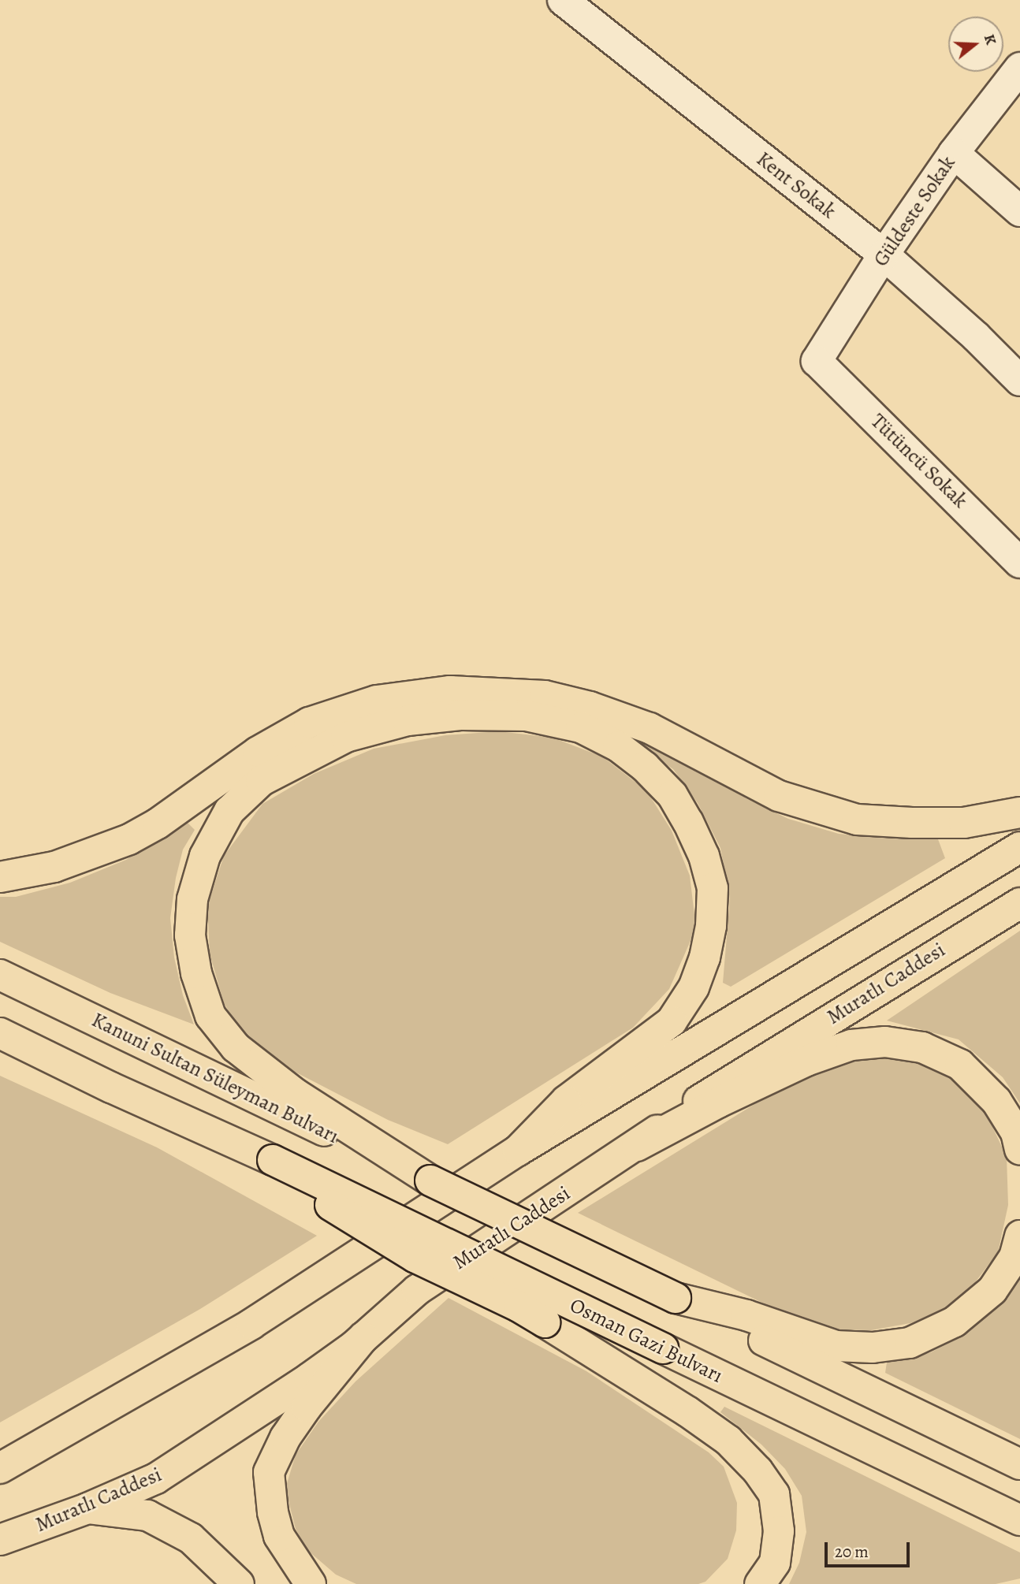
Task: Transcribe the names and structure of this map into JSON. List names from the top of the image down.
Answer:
{
  "streets": {
    "main road": ["Muratlı Caddesi", "Kanuni Sultan Süleyman Bulvarı", "Osman Gazi Bulvarı"],
    "street": ["Kent Sokak", "Güldeste Sokak", "Tütüncü Sokak"]
  },
  "crossings": [
    ["Kent Sokak", "Güldeste Sokak"],
    ["Güldeste Sokak", "Tütüncü Sokak"]
  ],
  "scale_bar": "20 m",
  "north": "right"
}
